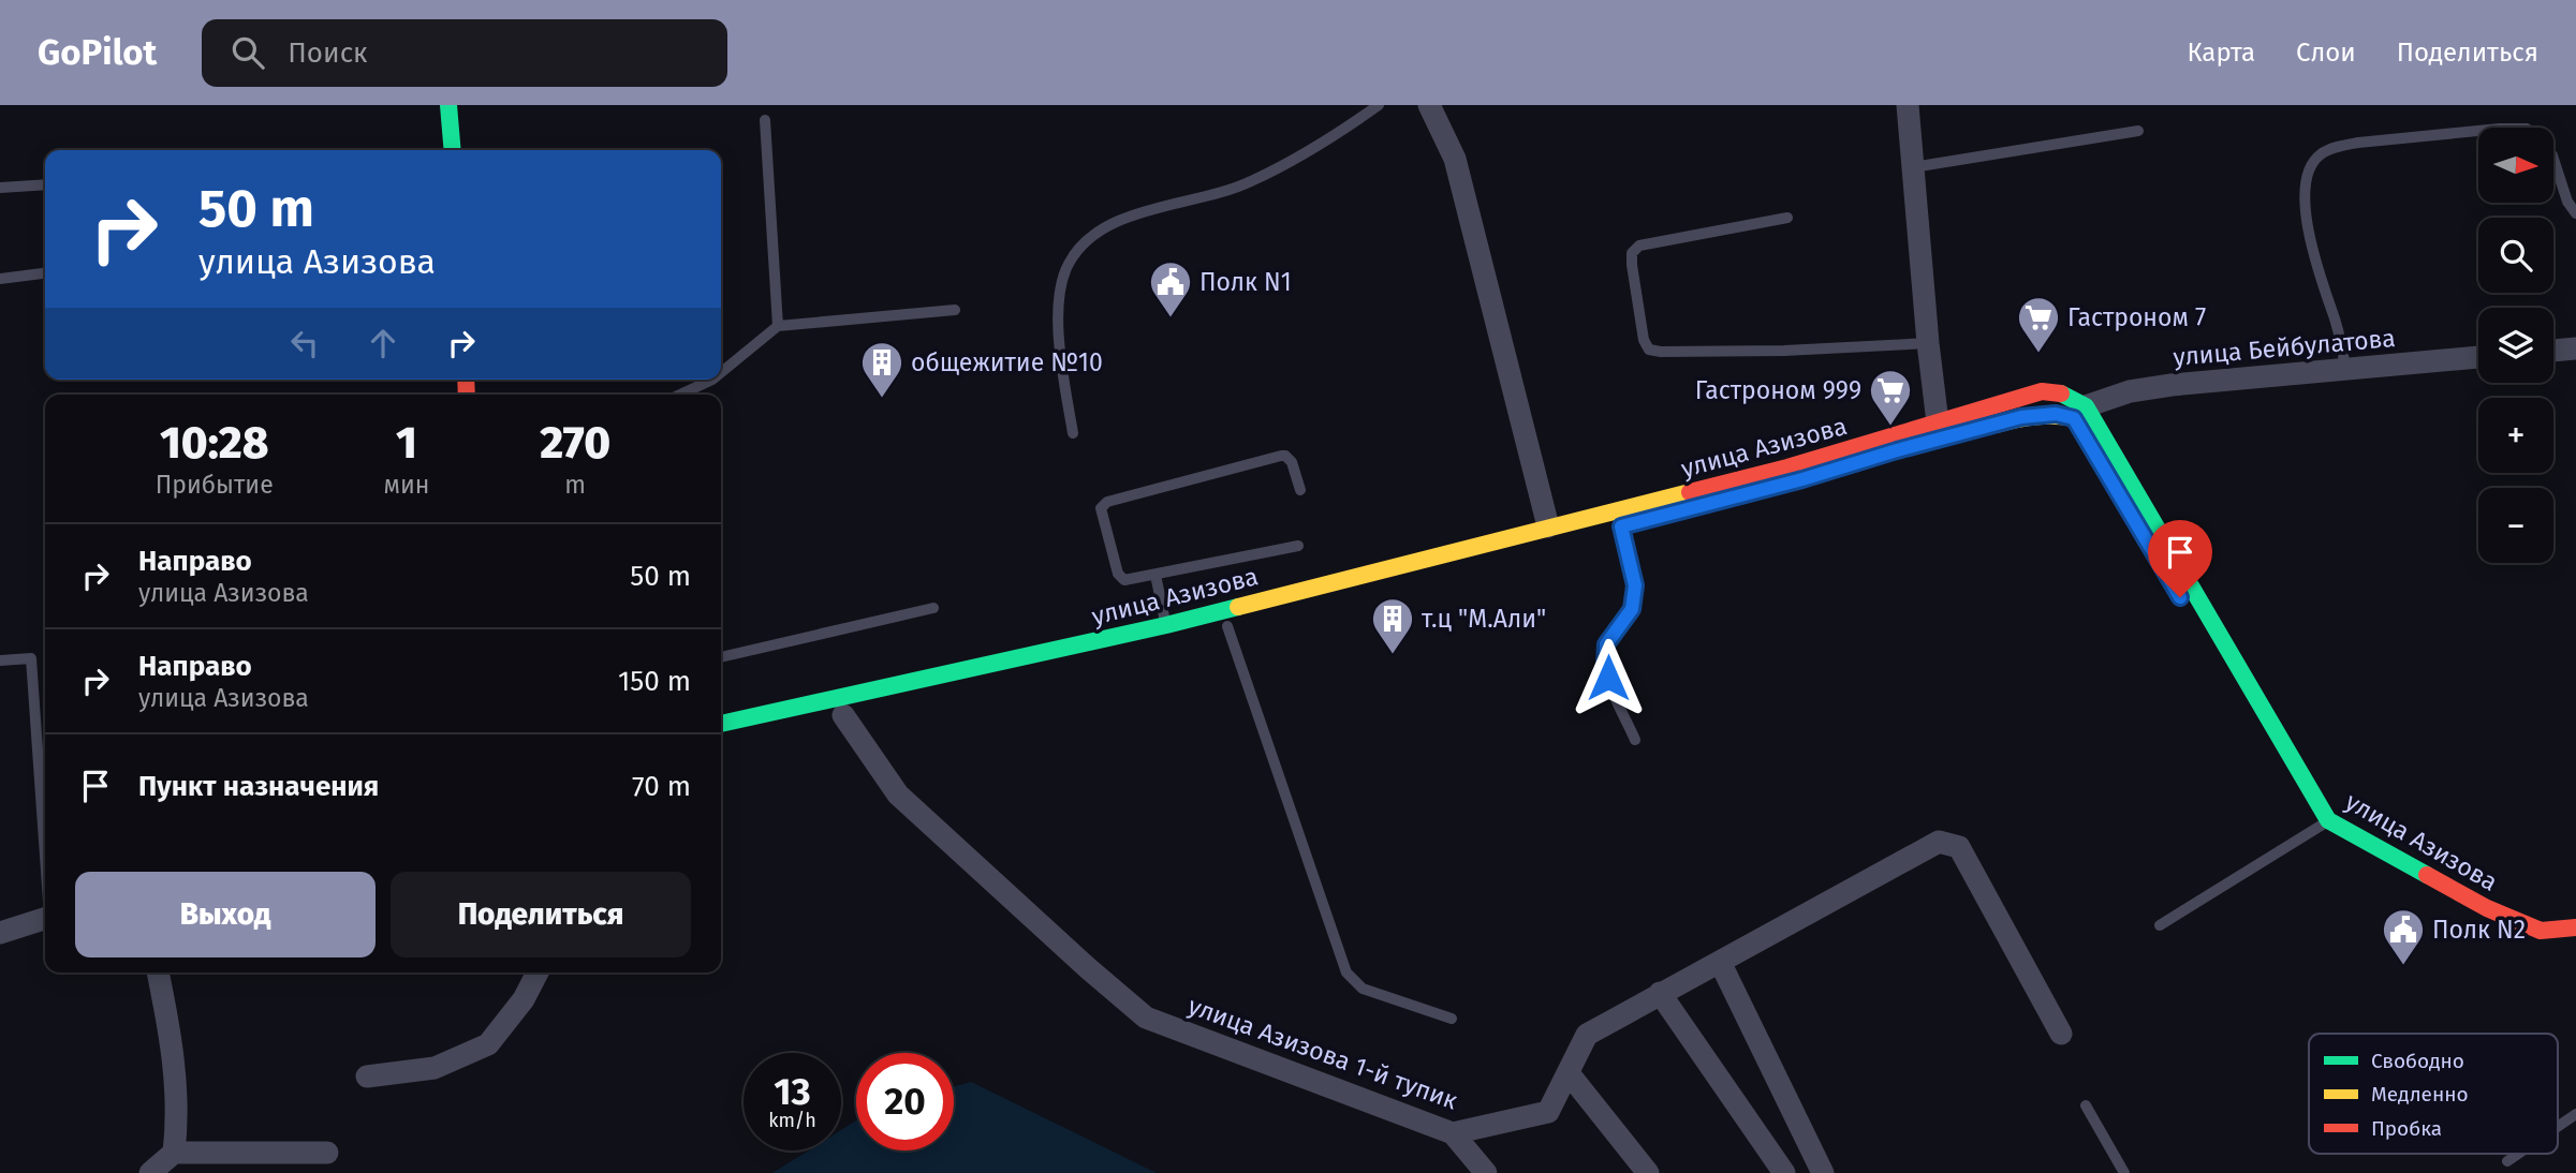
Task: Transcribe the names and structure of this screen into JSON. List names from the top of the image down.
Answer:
{
  "streets": {
    "main road": ["улица Азизова"],
    "street": ["улица Бейбулатова", "улица Азизова 1-й тупик"]
  },
  "crossings": [
    ["улица Бейбулатова", "улица Азизова"]
  ],
  "places": {
    "public building": ["Полк N1", "Полк N2"],
    "supermarket": ["Гастроном 7", "Гастроном 999"],
    "building": ["общежитие №10", "т.ц \"М.Али\""]
  },
  "legend": ["Свободно", "Медленно", "Пробка"],
  "north": "right",
  "page": {
    "header": "GoPilot",
    "search": "Поиск",
    "nav": ["Карта", "Слои", "Поделиться"],
    "map_buttons": ["+", "−"],
    "turn": ["50 m", "улица Азизова"],
    "eta": [
      "10:28",
      "Прибытие",
      "1",
      "мин",
      "270",
      "m"
    ],
    "list": [
      {
        "name": "Направо",
        "note": "улица Азизова",
        "value": "50 m"
      },
      {
        "name": "Направо",
        "note": "улица Азизова",
        "value": "150 m"
      },
      {
        "name": "Пункт назначения",
        "value": "70 m"
      }
    ],
    "buttons": ["Выход", "Поделиться"],
    "speed": "13 km/h",
    "limit": "20"
  }
}
